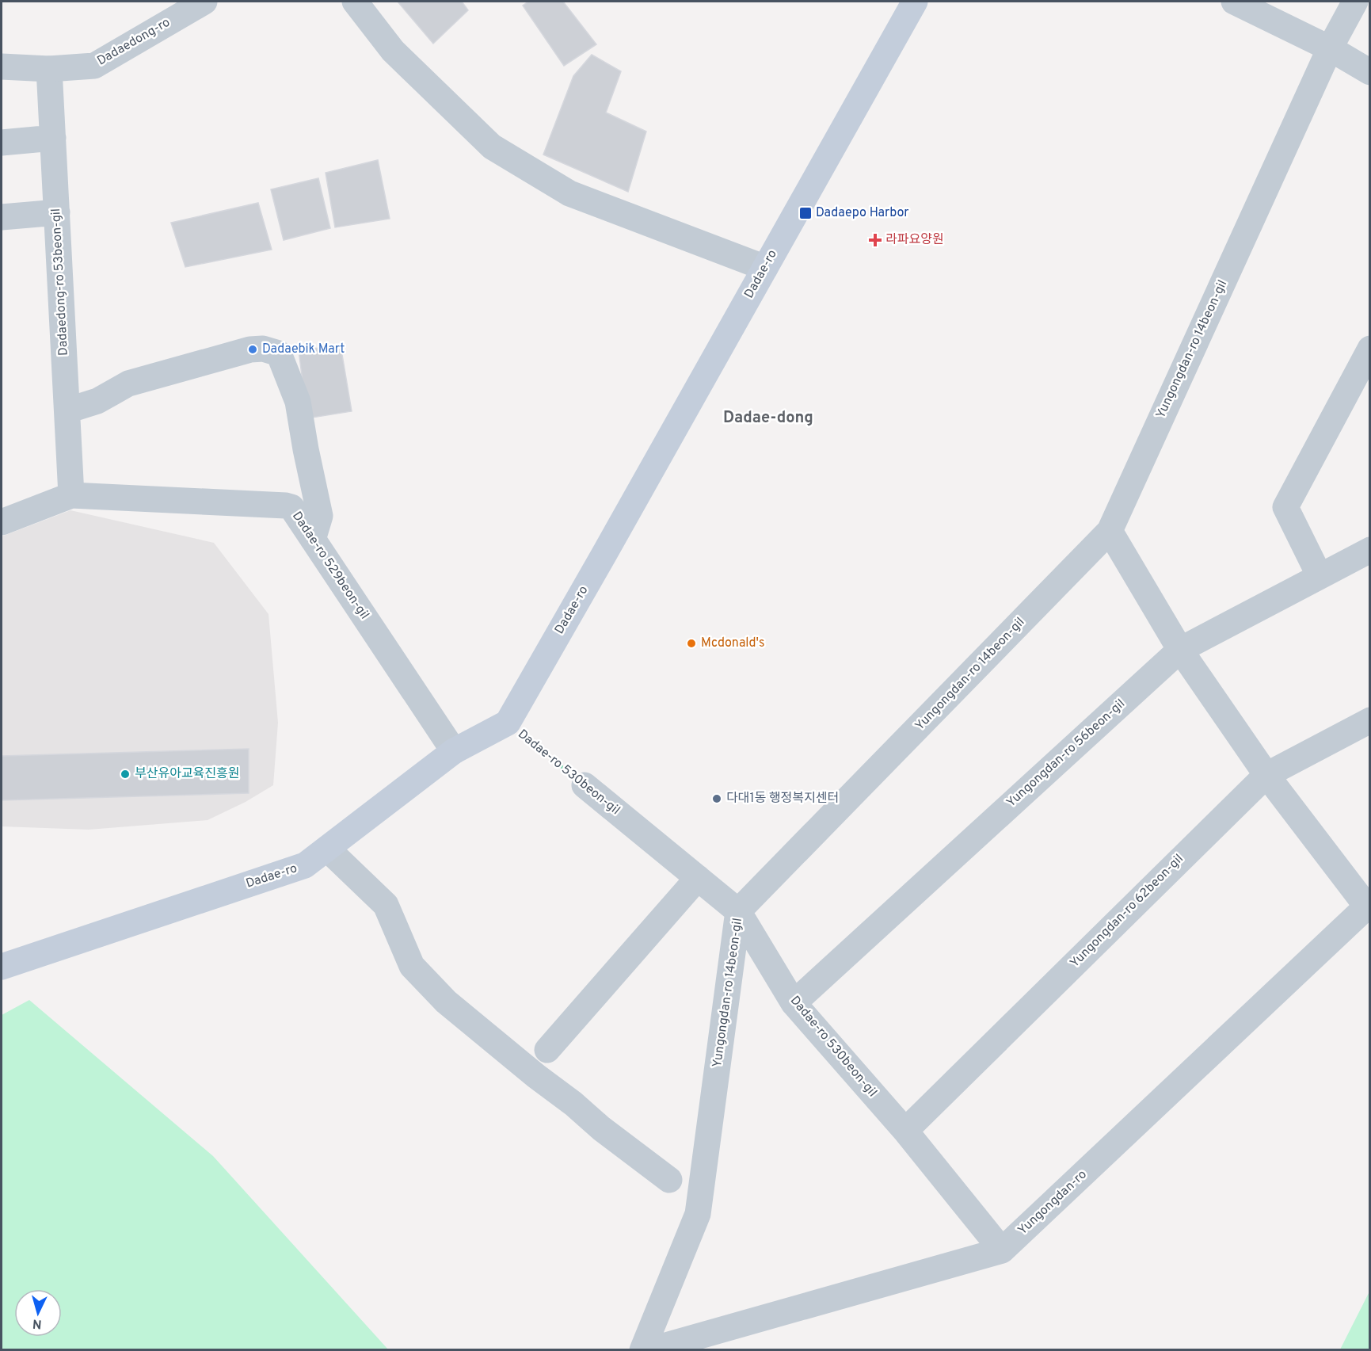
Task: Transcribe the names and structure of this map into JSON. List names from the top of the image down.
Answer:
{
  "streets": {
    "main road": ["Dadae-ro"],
    "street": [
      "Dadaedong-ro",
      "Dadaedong-ro 53beon-gil",
      "Yungongdan-ro 14beon-gil",
      "Dadae-ro 529beon-gil",
      "Yungongdan-ro 56beon-gil",
      "Dadae-ro 530beon-gil",
      "Yungongdan-ro 62beon-gil",
      "Yungongdan-ro"
    ]
  },
  "crossings": [
    ["Dadaedong-ro", "Dadaedong-ro 53beon-gil"],
    ["Dadae-ro", "Dadae-ro 529beon-gil"],
    ["Dadae-ro", "Dadae-ro 530beon-gil"],
    ["Dadaedong-ro 53beon-gil", "Dadae-ro 529beon-gil"],
    ["Yungongdan-ro 14beon-gil", "Dadae-ro 530beon-gil"],
    ["Yungongdan-ro 56beon-gil", "Dadae-ro 530beon-gil"],
    ["Dadae-ro 530beon-gil", "Yungongdan-ro 62beon-gil"],
    ["Dadae-ro 530beon-gil", "Yungongdan-ro"]
  ],
  "districts": ["Dadae-dong"],
  "places": {
    "transit": ["Dadaepo Harbor"],
    "health": ["라파요양원"],
    "other": [
      "Dadaebik Mart",
      "Mcdonald's",
      "부산유아교육진흥원",
      "다대1동 행정복지센터"
    ]
  },
  "north": "bottom"
}
